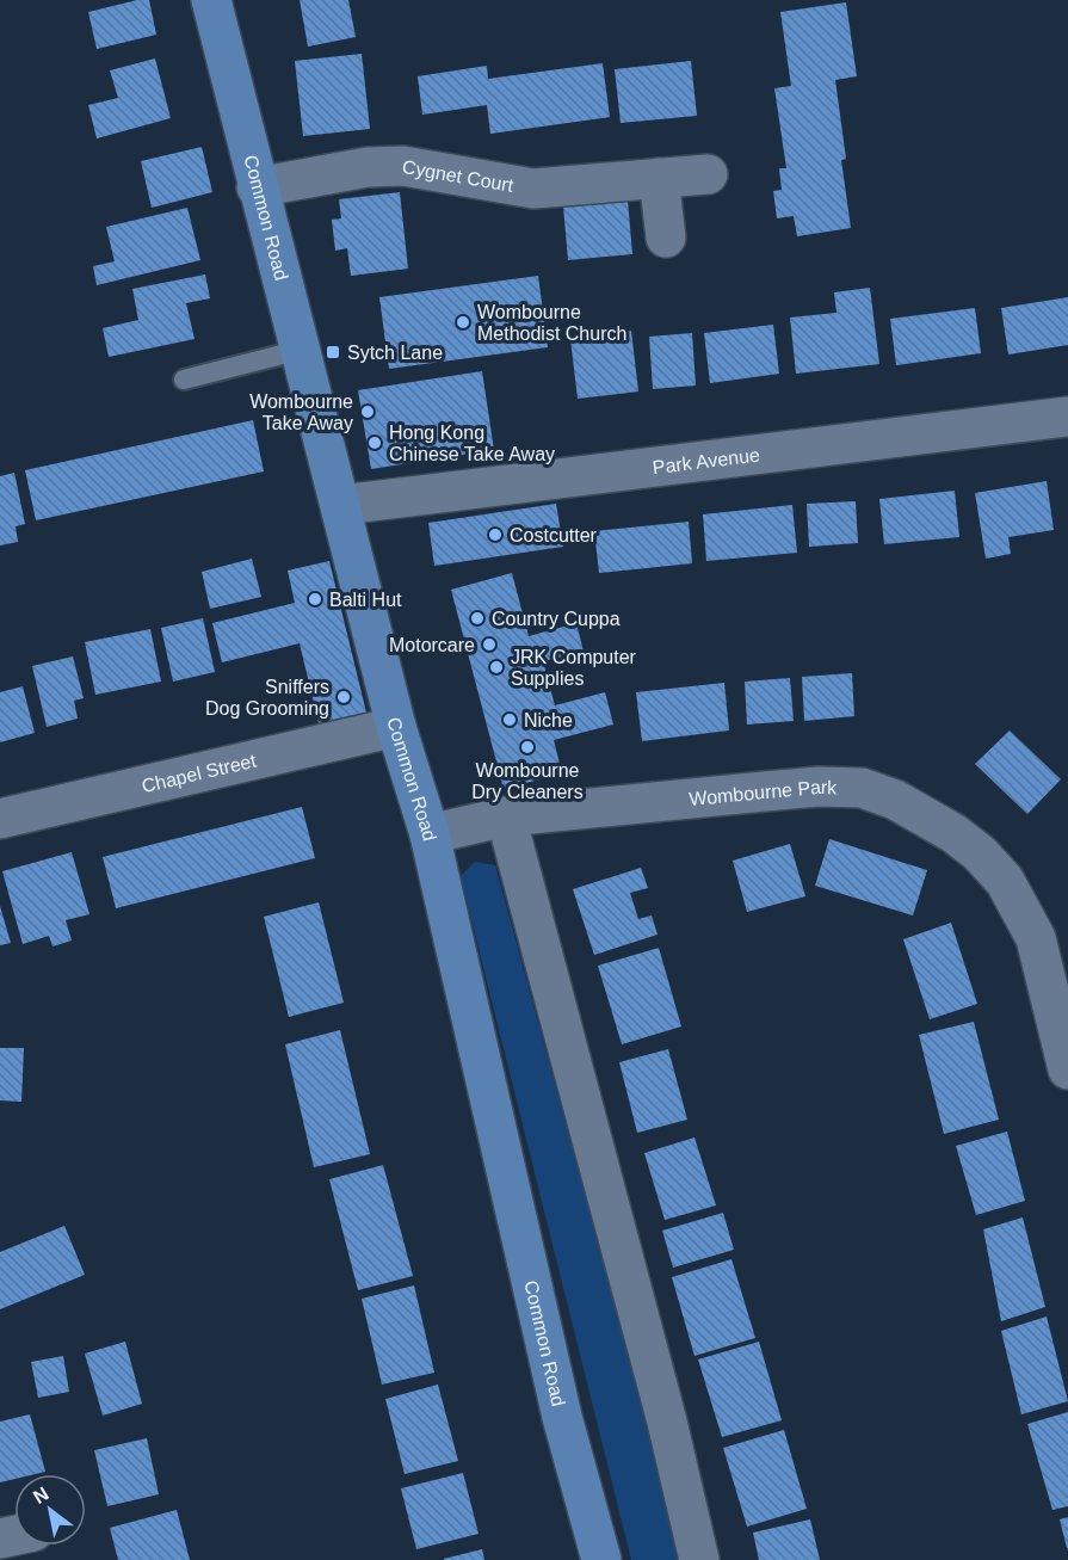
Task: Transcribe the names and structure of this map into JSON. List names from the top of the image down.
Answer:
{
  "streets": {
    "street": [
      "Cygnet Court",
      "Common Road",
      "Park Avenue",
      "Chapel Street",
      "Wombourne Park"
    ]
  },
  "crossings": [
    ["Cygnet Court", "Common Road"],
    ["Common Road", "Park Avenue"],
    ["Common Road", "Chapel Street"],
    ["Common Road", "Wombourne Park"]
  ],
  "places": {
    "other": [
      "Wombourne Methodist Church",
      "Wombourne Take Away",
      "Hong Kong Chinese Take Away",
      "Costcutter",
      "Balti Hut",
      "Country Cuppa",
      "Motorcare",
      "JRK Computer Supplies",
      "Sniffers Dog Grooming",
      "Niche",
      "Wombourne Dry Cleaners"
    ],
    "transit": ["Sytch Lane"]
  },
  "north": "top left"
}
